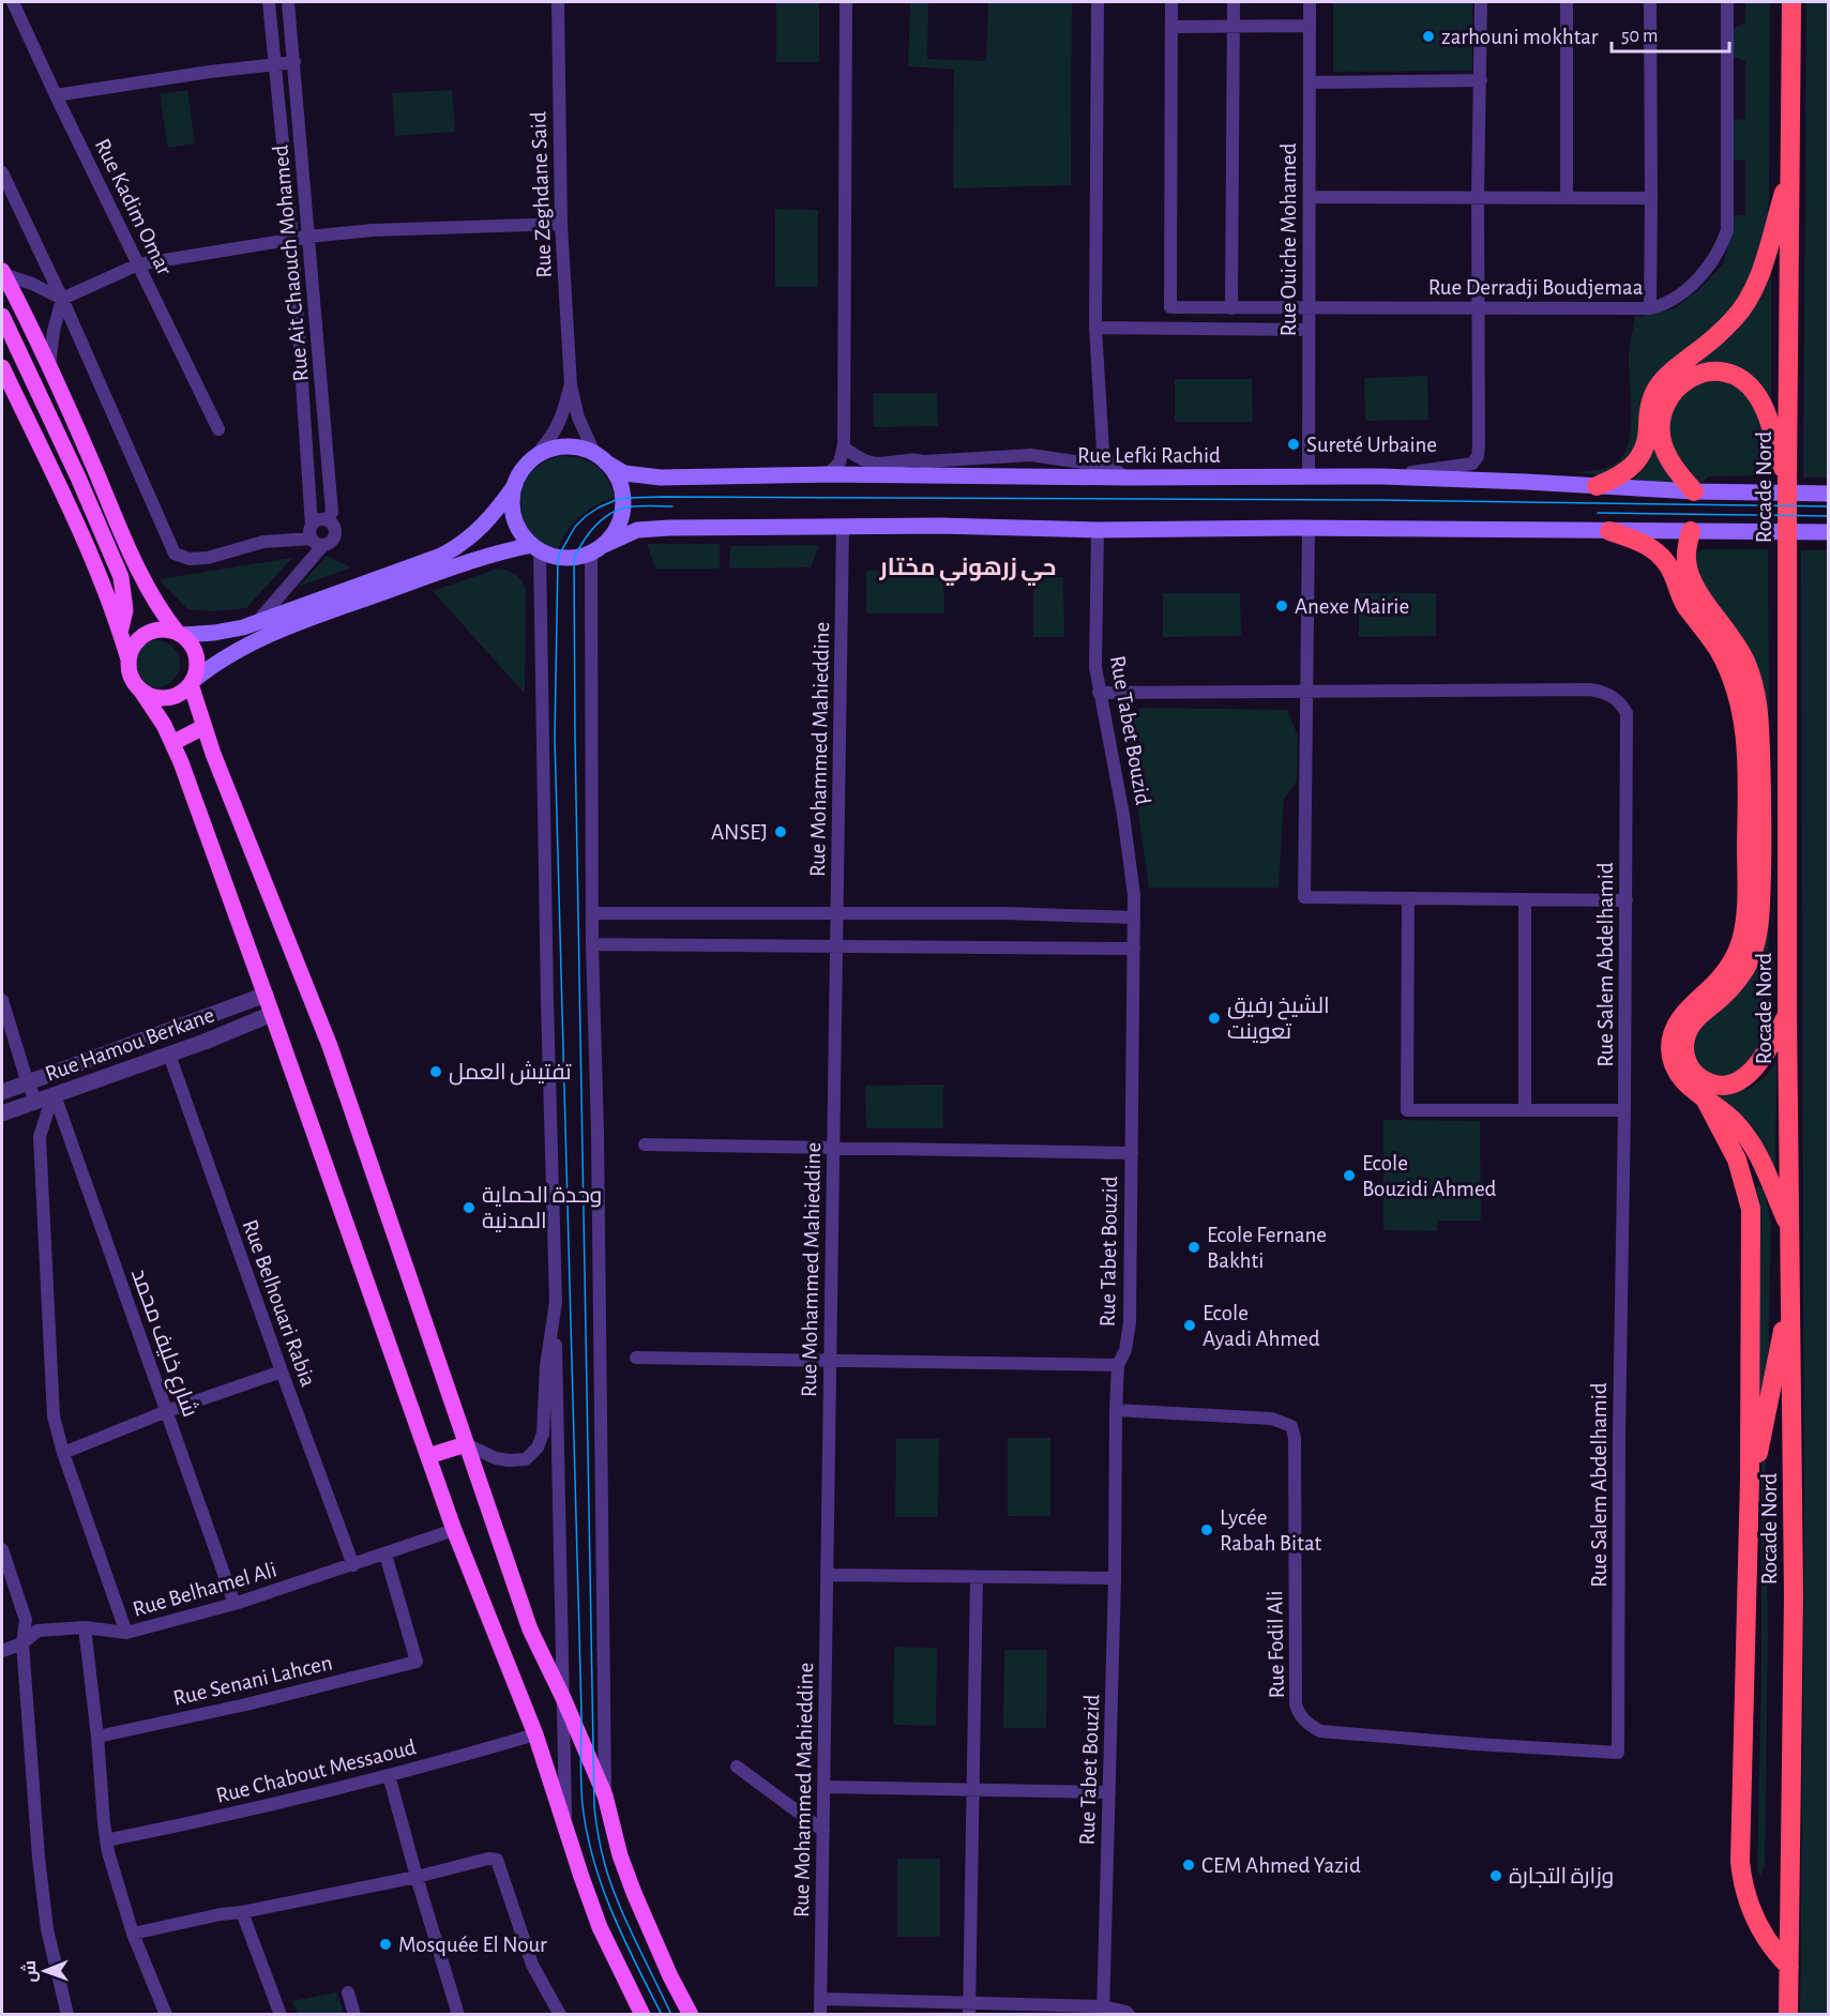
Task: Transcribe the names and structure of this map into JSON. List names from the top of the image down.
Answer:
{
  "streets": {
    "highway": ["Rocade Nord"],
    "main road": ["Rue Lefki Rachid"],
    "street": [
      "Rue Zeghdane Said",
      "Rue Kadim Omar",
      "Rue Ouiche Mohamed",
      "Rue Ait Chaouch Mohamed",
      "Rue Derradji Boudjemaa",
      "Rue Tabet Bouzid",
      "Rue Mohammed Mahieddine",
      "Rue Salem Abdelhamid",
      "Rue Hamou Berkane",
      "Rue Belhouari Rabia",
      "شارع خليف محمد",
      "Rue Belhamel Ali",
      "Rue Fodil Ali",
      "Rue Senani Lahcen",
      "Rue Chabout Messaoud"
    ]
  },
  "crossings": [
    ["Rue Ouiche Mohamed", "Rue Derradji Boudjemaa"],
    ["Rue Ouiche Mohamed", "Rue Lefki Rachid"],
    ["Rue Tabet Bouzid", "Rue Salem Abdelhamid"],
    ["Rue Tabet Bouzid", "Rue Fodil Ali"],
    ["Rue Salem Abdelhamid", "Rue Fodil Ali"],
    ["Rue Hamou Berkane", "Rue Belhouari Rabia"],
    ["Rue Hamou Berkane", "شارع خليف محمد"],
    ["Rue Belhouari Rabia", "Rue Belhamel Ali"],
    ["شارع خليف محمد", "Rue Belhamel Ali"],
    ["Rue Belhamel Ali", "Rue Senani Lahcen"]
  ],
  "districts": ["حي زرهوني مختار"],
  "places": [
    "zarhouni mokhtar",
    "Sureté Urbaine",
    "Anexe Mairie",
    "ANSEJ",
    "الشيخ رفيق تعوينت",
    "تفتيش العمل",
    "Ecole Bouzidi Ahmed",
    "وحدة الحماية المدنية",
    "Ecole Fernane Bakhti",
    "Ecole Ayadi Ahmed",
    "Lycée Rabah Bitat",
    "CEM Ahmed Yazid",
    "وزارة التجارة",
    "Mosquée El Nour"
  ],
  "scale_bar": "50 m",
  "north": "left"
}
